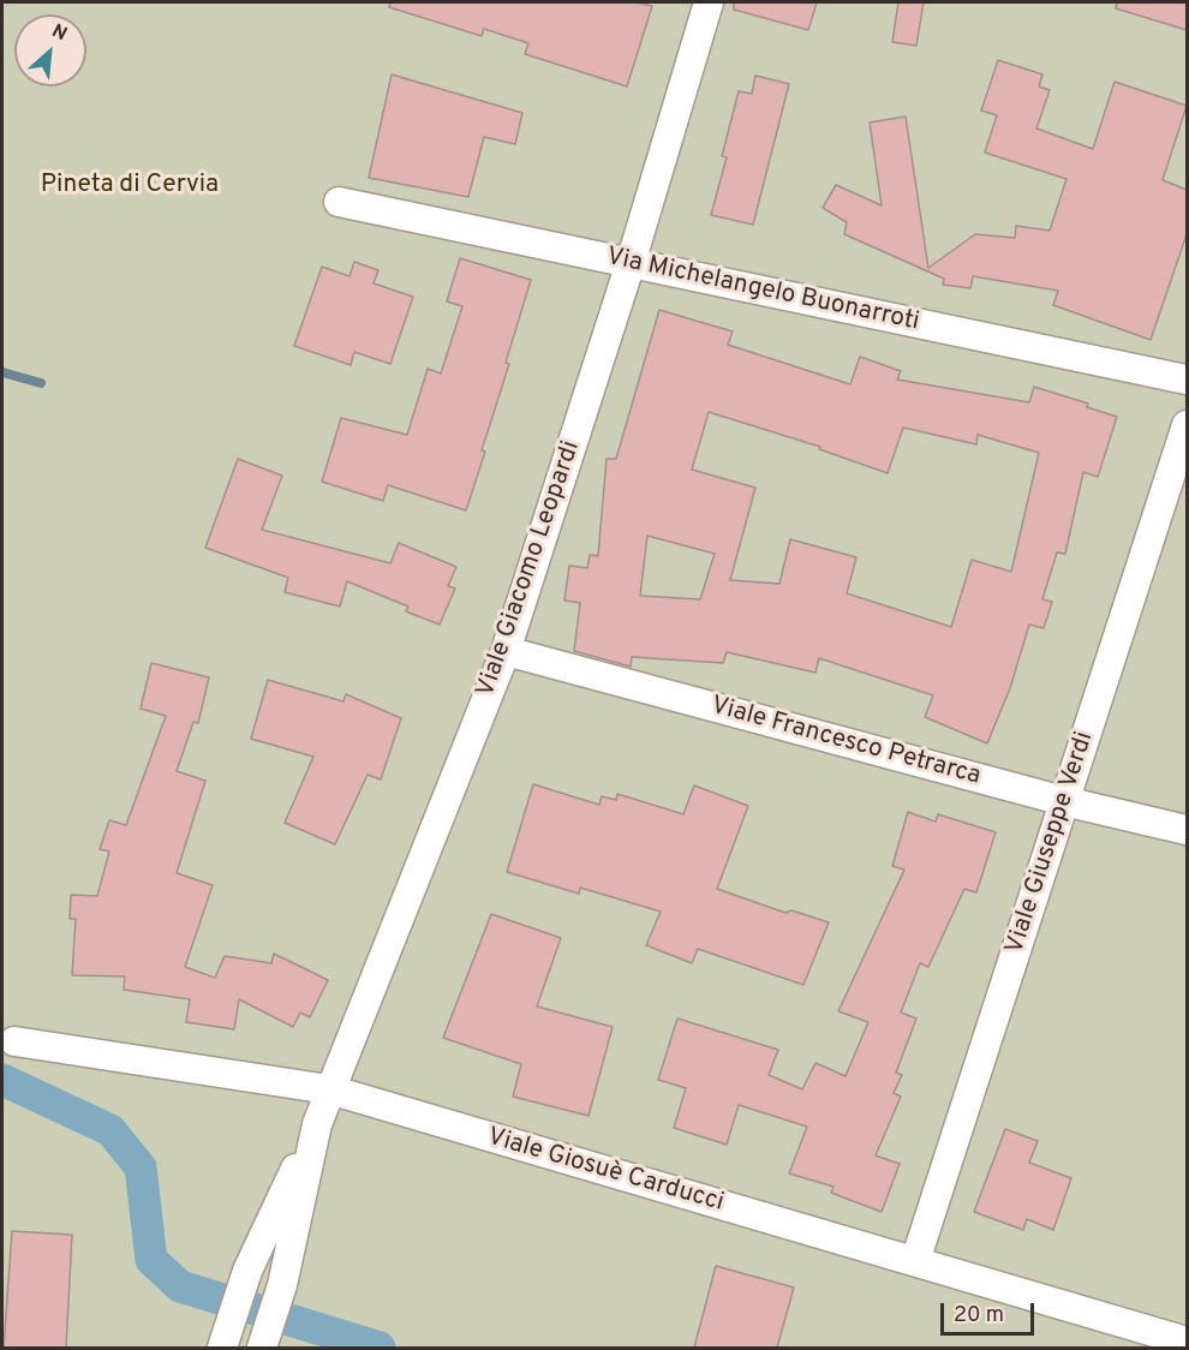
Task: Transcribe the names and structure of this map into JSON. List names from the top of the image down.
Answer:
{
  "streets": {
    "street": [
      "Via Michelangelo Buonarroti",
      "Viale Giacomo Leopardi",
      "Viale Francesco Petrarca",
      "Viale Giuseppe Verdi",
      "Viale Giosuè Carducci"
    ]
  },
  "crossings": [
    ["Via Michelangelo Buonarroti", "Viale Giacomo Leopardi"],
    ["Viale Giacomo Leopardi", "Viale Francesco Petrarca"],
    ["Viale Giacomo Leopardi", "Viale Giosuè Carducci"],
    ["Viale Francesco Petrarca", "Viale Giuseppe Verdi"],
    ["Viale Giuseppe Verdi", "Viale Giosuè Carducci"]
  ],
  "parks": ["Pineta di Cervia"],
  "scale_bar": "20 m",
  "north": "top right"
}
